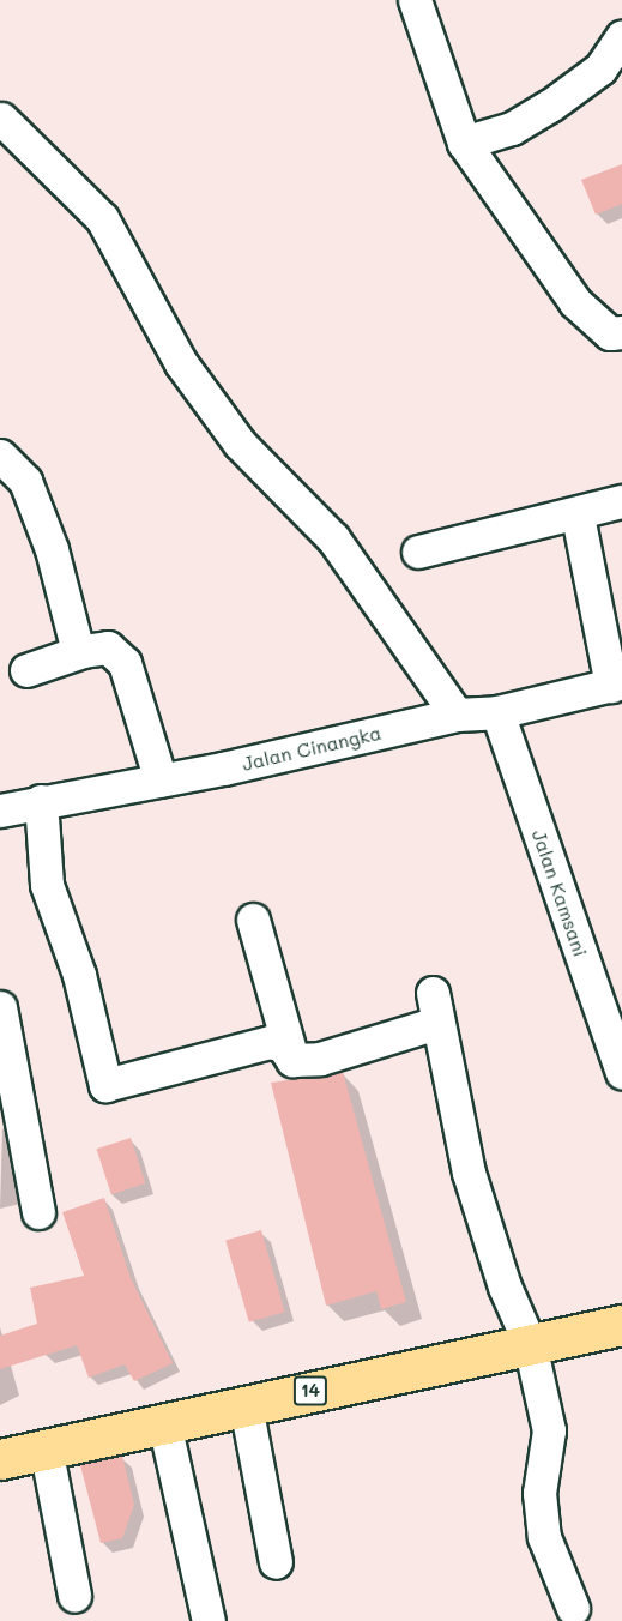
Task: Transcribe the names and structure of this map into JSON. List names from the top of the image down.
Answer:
{
  "streets": {
    "highway": ["14"],
    "street": ["Jalan Cinangka", "Jalan Kamsani"]
  },
  "crossings": [
    ["Jalan Cinangka", "Jalan Kamsani"]
  ]
}
